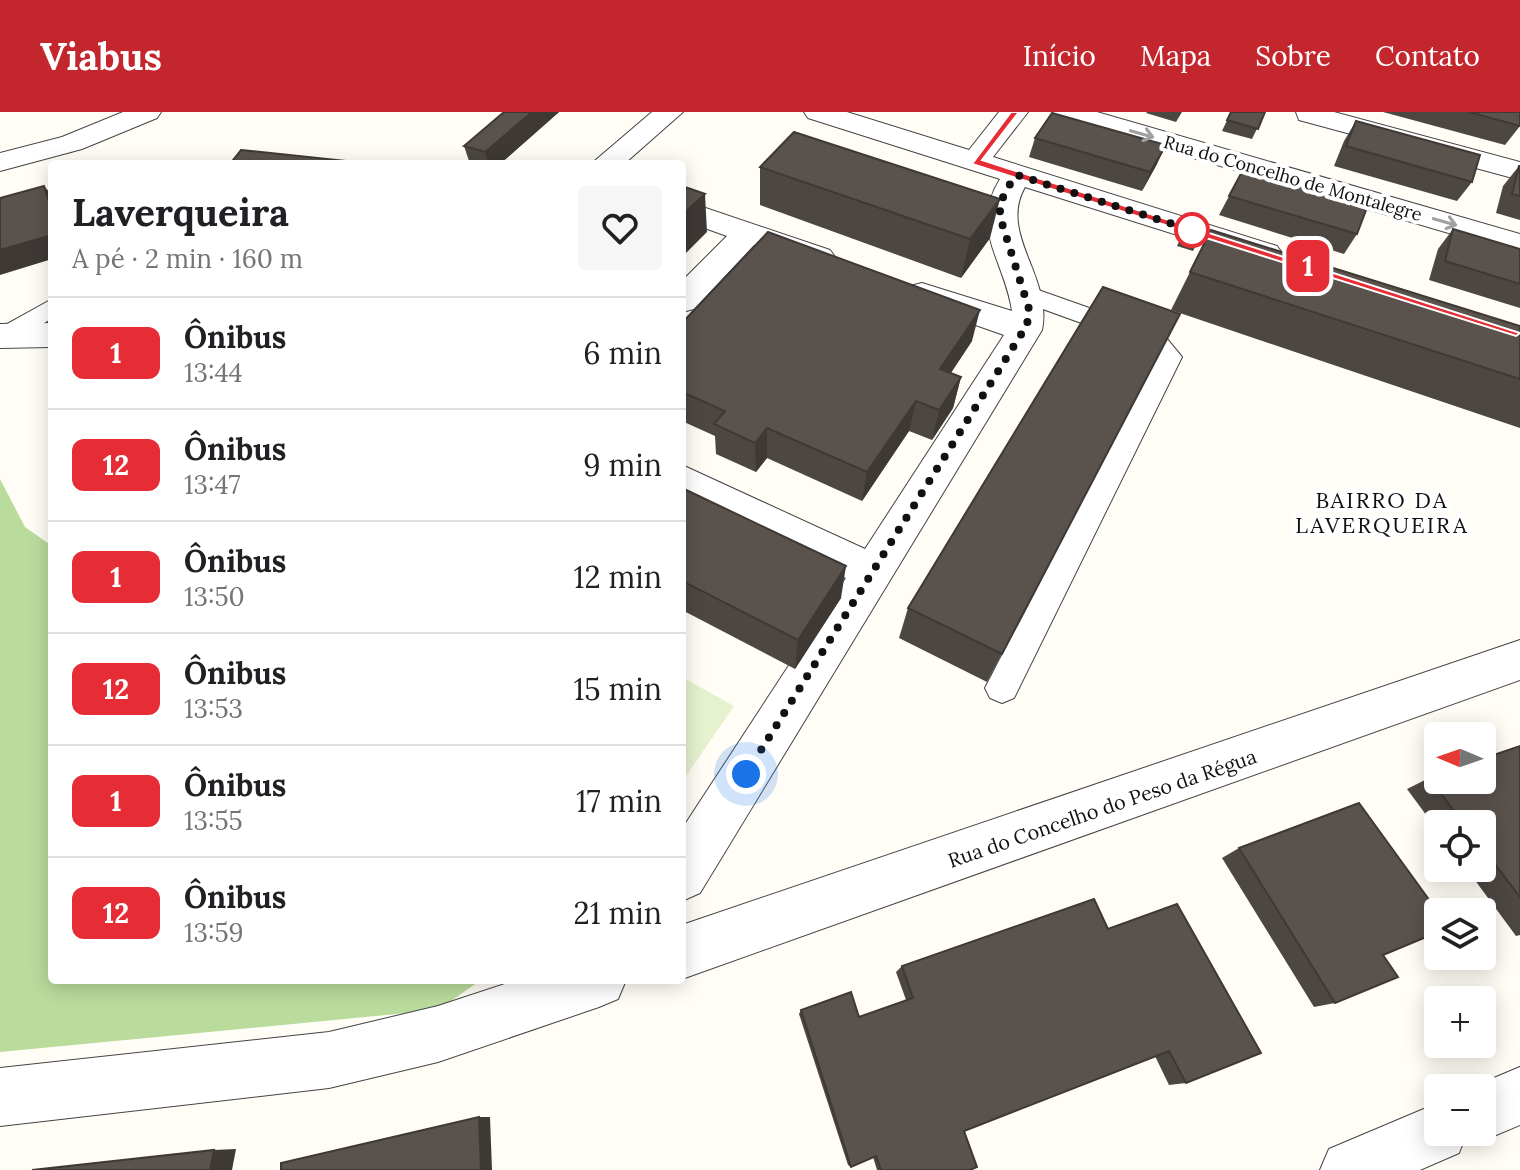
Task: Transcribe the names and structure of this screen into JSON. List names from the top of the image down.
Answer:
{
  "streets": {
    "street": ["Rua do Concelho de Montalegre", "Rua do Concelho do Peso da Régua"]
  },
  "districts": ["BAIRRO DA LAVERQUEIRA"],
  "lines": ["bus line 1"],
  "north": "left",
  "page": {
    "header": "Viabus",
    "nav": [
      "Início",
      "Mapa",
      "Sobre",
      "Contato"
    ],
    "on_map": "1",
    "heading": ["Laverqueira", "A pé · 2 min · 160 m"],
    "list": [
      {
        "mark": "1",
        "name": "Ônibus",
        "note": "13:44",
        "value": "6 min"
      },
      {
        "mark": "12",
        "name": "Ônibus",
        "note": "13:47",
        "value": "9 min"
      },
      {
        "mark": "1",
        "name": "Ônibus",
        "note": "13:50",
        "value": "12 min"
      },
      {
        "mark": "12",
        "name": "Ônibus",
        "note": "13:53",
        "value": "15 min"
      },
      {
        "mark": "1",
        "name": "Ônibus",
        "note": "13:55",
        "value": "17 min"
      },
      {
        "mark": "12",
        "name": "Ônibus",
        "note": "13:59",
        "value": "21 min"
      }
    ],
    "map_buttons": ["+", "−"]
  }
}
